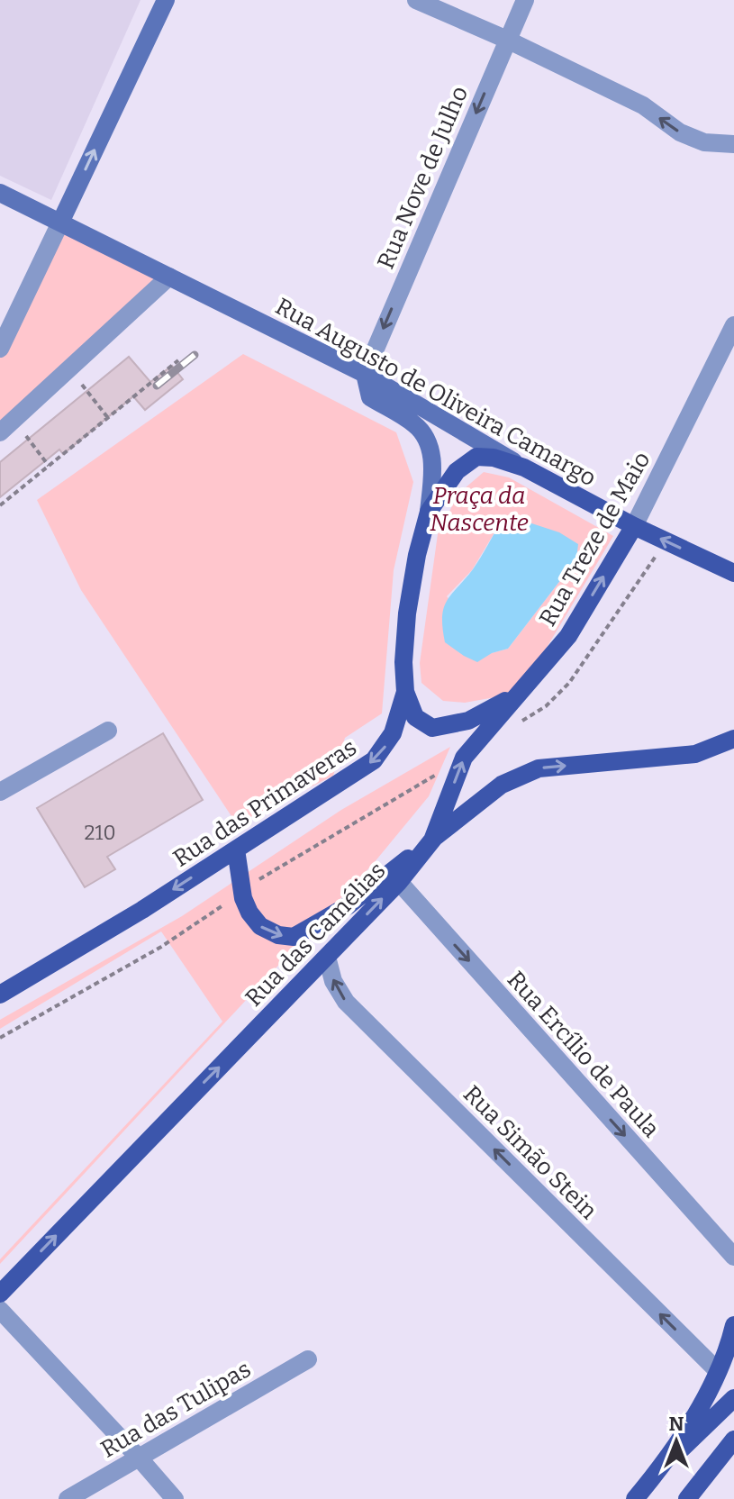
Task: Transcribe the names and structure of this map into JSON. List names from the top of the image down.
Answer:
{
  "streets": {
    "main road": [
      "Rua Augusto de Oliveira Camargo",
      "Rua Treze de Maio",
      "Rua das Primaveras",
      "Rua das Camélias"
    ],
    "street": [
      "Rua Nove de Julho",
      "Rua Ercílio de Paula",
      "Rua Simão Stein",
      "Rua das Tulipas"
    ]
  },
  "crossings": [
    ["Rua Nove de Julho", "Rua Augusto de Oliveira Camargo"],
    ["Rua Nove de Julho", "Rua das Primaveras"],
    ["Rua Augusto de Oliveira Camargo", "Rua Treze de Maio"],
    ["Rua Augusto de Oliveira Camargo", "Rua das Primaveras"],
    ["Rua Treze de Maio", "Rua das Camélias"],
    ["Rua das Camélias", "Rua Ercílio de Paula"],
    ["Rua das Camélias", "Rua Simão Stein"]
  ],
  "one_way": [
    "Rua Nove de Julho",
    "Rua Treze de Maio",
    "Rua das Primaveras",
    "Rua das Camélias",
    "Rua Ercílio de Paula",
    "Rua Simão Stein"
  ],
  "parks": ["Praça da Nascente"],
  "house_numbers": ["210"],
  "north": "top"
}
